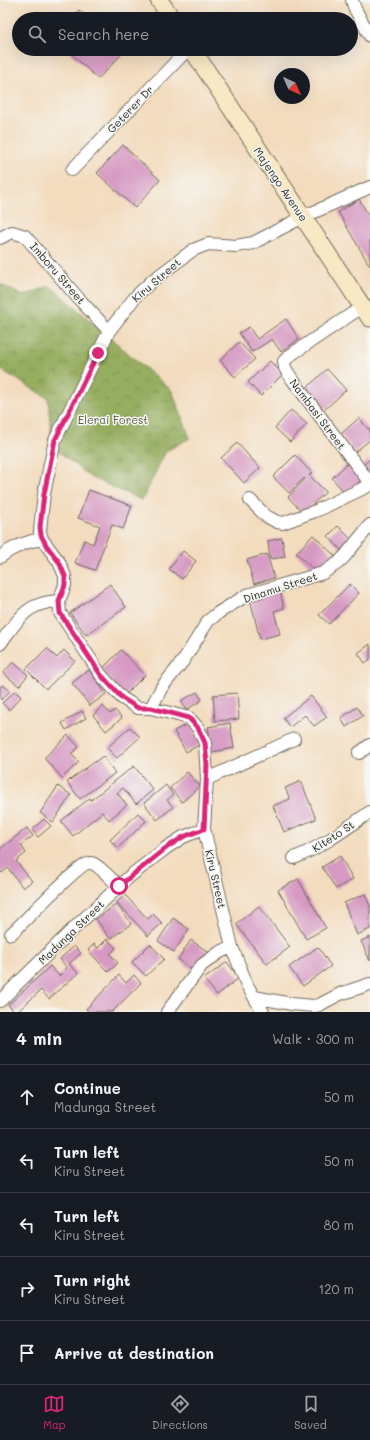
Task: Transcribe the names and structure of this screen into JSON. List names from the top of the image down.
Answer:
{
  "streets": {
    "street": [
      "Geterer Dr",
      "Majengo Avenue",
      "Imboru Street",
      "Kiru Street",
      "Nambasi Street",
      "Dinamu Street",
      "Kiteto St",
      "Madunga Street"
    ]
  },
  "crossings": [
    ["Majengo Avenue", "Kiru Street"],
    ["Majengo Avenue", "Nambasi Street"],
    ["Imboru Street", "Kiru Street"],
    ["Kiru Street", "Dinamu Street"],
    ["Kiru Street", "Madunga Street"]
  ],
  "parks": ["Elerai Forest"],
  "north": "bottom right",
  "page": {
    "search": "Search here",
    "heading": ["4 min", "Walk · 300 m"],
    "list": [
      ["Continue", "Madunga Street", "50 m"],
      ["Turn left", "Kiru Street", "50 m"],
      ["Turn left", "Kiru Street", "80 m"],
      ["Turn right", "Kiru Street", "120 m"],
      "Arrive at destination"
    ],
    "nav": ["Map", "Directions", "Saved"]
  }
}
